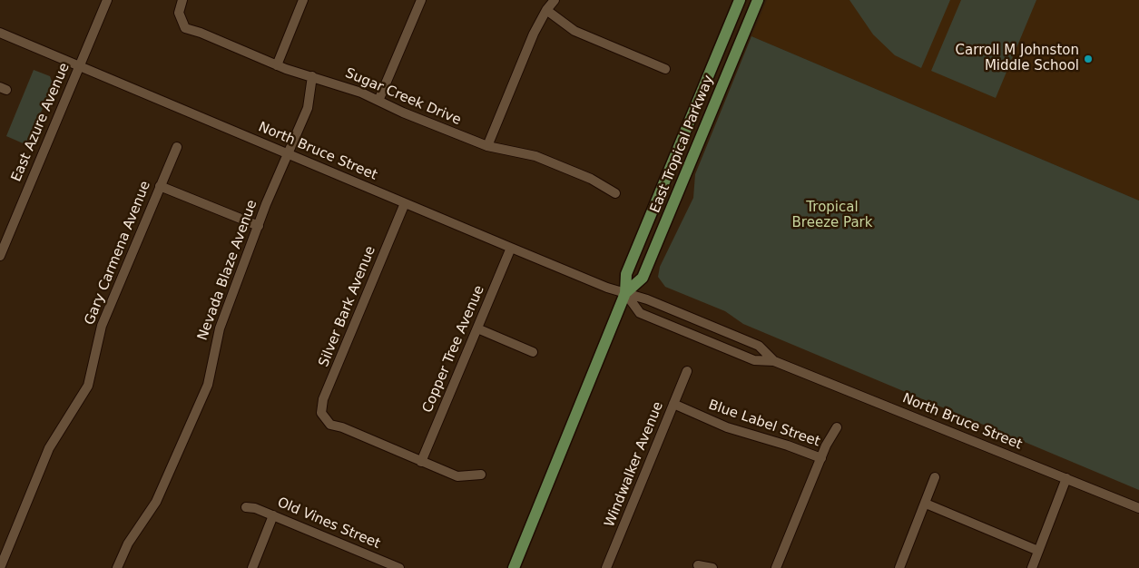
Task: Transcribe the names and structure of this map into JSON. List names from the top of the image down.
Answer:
{
  "streets": {
    "main road": ["East Tropical Parkway"],
    "street": [
      "Sugar Creek Drive",
      "East Azure Avenue",
      "North Bruce Street",
      "Gary Carmena Avenue",
      "Nevada Blaze Avenue",
      "Silver Bark Avenue",
      "Copper Tree Avenue",
      "Blue Label Street",
      "Windwalker Avenue",
      "Old Vines Street"
    ]
  },
  "crossings": [
    ["Sugar Creek Drive", "Nevada Blaze Avenue"],
    ["East Azure Avenue", "North Bruce Street"],
    ["East Tropical Parkway", "North Bruce Street"],
    ["North Bruce Street", "Nevada Blaze Avenue"],
    ["North Bruce Street", "Silver Bark Avenue"],
    ["North Bruce Street", "Copper Tree Avenue"],
    ["Silver Bark Avenue", "Copper Tree Avenue"],
    ["Blue Label Street", "Windwalker Avenue"]
  ],
  "parks": ["Tropical Breeze Park"],
  "places": ["Carroll M Johnston Middle School"]
}
